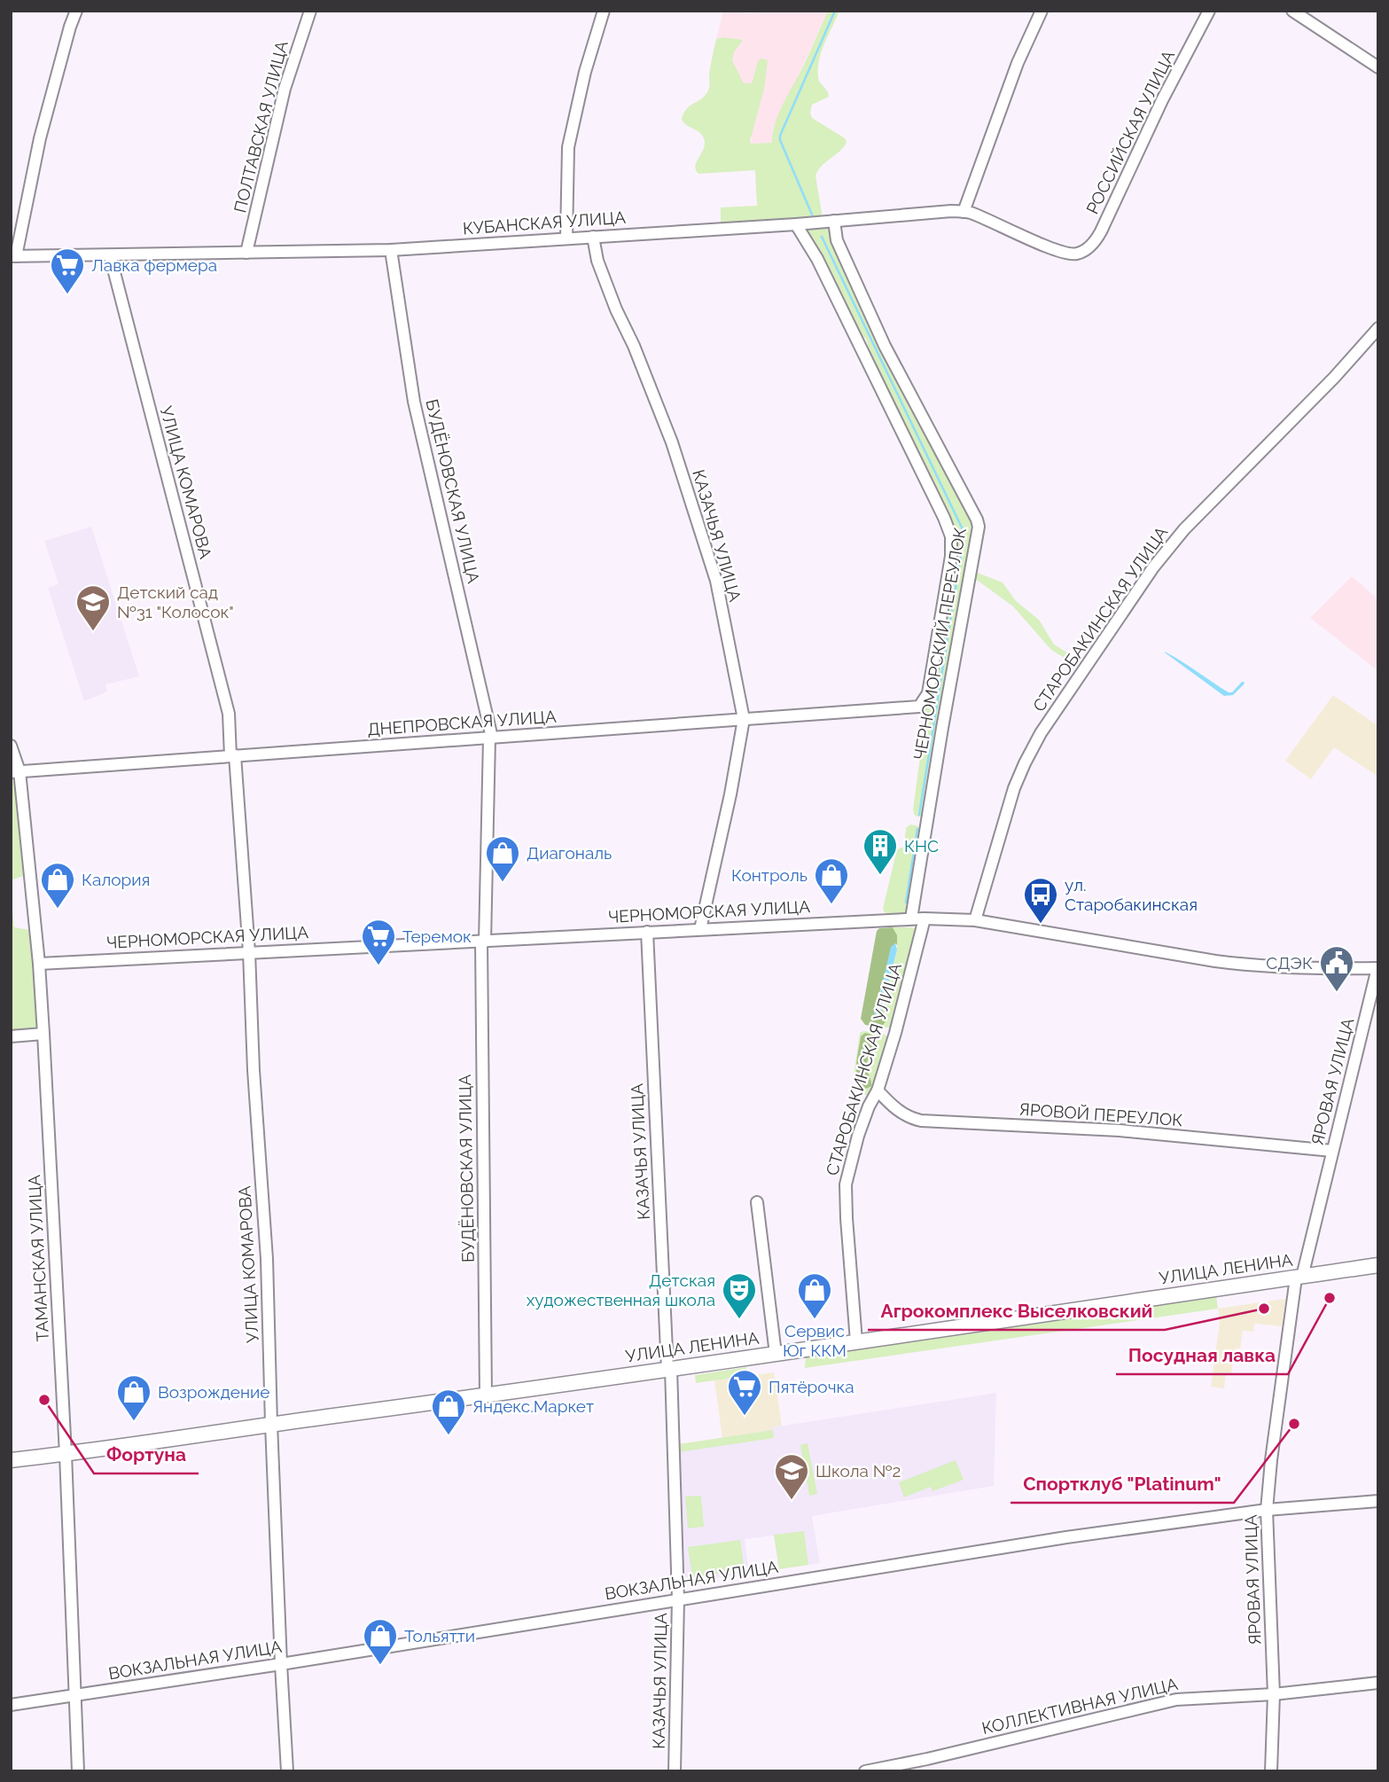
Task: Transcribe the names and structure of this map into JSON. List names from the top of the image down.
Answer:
{
  "streets": {
    "main road": ["УЛИЦА ЛЕНИНА"],
    "street": [
      "ПОЛТАВСКАЯ УЛИЦА",
      "РОССИЙСКАЯ УЛИЦА",
      "КУБАНСКАЯ УЛИЦА",
      "УЛИЦА КОМАРОВА",
      "БУДЁНОВСКАЯ УЛИЦА",
      "КАЗАЧЬЯ УЛИЦА",
      "СТАРОБАКИНСКАЯ УЛИЦА",
      "ЧЕРНОМОРСКИЙ ПЕРЕУЛОК",
      "ДНЕПРОВСКАЯ УЛИЦА",
      "ЧЕРНОМОРСКАЯ УЛИЦА",
      "ЯРОВАЯ УЛИЦА",
      "ЯРОВОЙ ПЕРЕУЛОК",
      "ТАМАНСКАЯ УЛИЦА",
      "ВОКЗАЛЬНАЯ УЛИЦА",
      "КОЛЛЕКТИВНАЯ УЛИЦА"
    ]
  },
  "crossings": [
    ["ПОЛТАВСКАЯ УЛИЦА", "КУБАНСКАЯ УЛИЦА"],
    ["РОССИЙСКАЯ УЛИЦА", "КУБАНСКАЯ УЛИЦА"],
    ["КУБАНСКАЯ УЛИЦА", "УЛИЦА КОМАРОВА"],
    ["КУБАНСКАЯ УЛИЦА", "БУДЁНОВСКАЯ УЛИЦА"],
    ["КУБАНСКАЯ УЛИЦА", "КАЗАЧЬЯ УЛИЦА"],
    ["КУБАНСКАЯ УЛИЦА", "ЧЕРНОМОРСКИЙ ПЕРЕУЛОК"],
    ["КУБАНСКАЯ УЛИЦА", "ДНЕПРОВСКАЯ УЛИЦА"],
    ["УЛИЦА КОМАРОВА", "ДНЕПРОВСКАЯ УЛИЦА"],
    ["УЛИЦА КОМАРОВА", "ЧЕРНОМОРСКАЯ УЛИЦА"],
    ["УЛИЦА КОМАРОВА", "УЛИЦА ЛЕНИНА"],
    ["УЛИЦА КОМАРОВА", "ВОКЗАЛЬНАЯ УЛИЦА"],
    ["БУДЁНОВСКАЯ УЛИЦА", "ДНЕПРОВСКАЯ УЛИЦА"],
    ["БУДЁНОВСКАЯ УЛИЦА", "ЧЕРНОМОРСКАЯ УЛИЦА"],
    ["БУДЁНОВСКАЯ УЛИЦА", "УЛИЦА ЛЕНИНА"],
    ["КАЗАЧЬЯ УЛИЦА", "ДНЕПРОВСКАЯ УЛИЦА"],
    ["КАЗАЧЬЯ УЛИЦА", "ЧЕРНОМОРСКАЯ УЛИЦА"],
    ["КАЗАЧЬЯ УЛИЦА", "УЛИЦА ЛЕНИНА"],
    ["КАЗАЧЬЯ УЛИЦА", "ВОКЗАЛЬНАЯ УЛИЦА"],
    ["СТАРОБАКИНСКАЯ УЛИЦА", "ЧЕРНОМОРСКАЯ УЛИЦА"],
    ["СТАРОБАКИНСКАЯ УЛИЦА", "ЯРОВОЙ ПЕРЕУЛОК"],
    ["СТАРОБАКИНСКАЯ УЛИЦА", "УЛИЦА ЛЕНИНА"],
    ["ЧЕРНОМОРСКИЙ ПЕРЕУЛОК", "ЧЕРНОМОРСКАЯ УЛИЦА"],
    ["ДНЕПРОВСКАЯ УЛИЦА", "ТАМАНСКАЯ УЛИЦА"],
    ["ЧЕРНОМОРСКАЯ УЛИЦА", "ЯРОВАЯ УЛИЦА"],
    ["ЧЕРНОМОРСКАЯ УЛИЦА", "ТАМАНСКАЯ УЛИЦА"],
    ["ЯРОВАЯ УЛИЦА", "ЯРОВОЙ ПЕРЕУЛОК"],
    ["ЯРОВАЯ УЛИЦА", "УЛИЦА ЛЕНИНА"],
    ["ЯРОВАЯ УЛИЦА", "ВОКЗАЛЬНАЯ УЛИЦА"],
    ["ЯРОВАЯ УЛИЦА", "КОЛЛЕКТИВНАЯ УЛИЦА"],
    ["ТАМАНСКАЯ УЛИЦА", "УЛИЦА ЛЕНИНА"],
    ["ТАМАНСКАЯ УЛИЦА", "ВОКЗАЛЬНАЯ УЛИЦА"]
  ],
  "places": {
    "supermarket": ["Лавка фермера", "Теремок", "Пятёрочка"],
    "school or university": ["Детский сад №31 \"Колосок\"", "Школа №2"],
    "building": ["КНС"],
    "shop": [
      "Диагональ",
      "Контроль",
      "Калория",
      "Сервис Юг ККМ",
      "Возрождение",
      "Яндекс.Маркет",
      "Тольятти"
    ],
    "bus stop": ["ул. Старобакинская"],
    "public building": ["СДЭК"],
    "other": [
      "Посудная лавка",
      "Агрокомплекс Выселковский",
      "Фортуна",
      "Спортклуб \"Platinum\""
    ],
    "theatre": ["Детская художественная школа"]
  }
}
